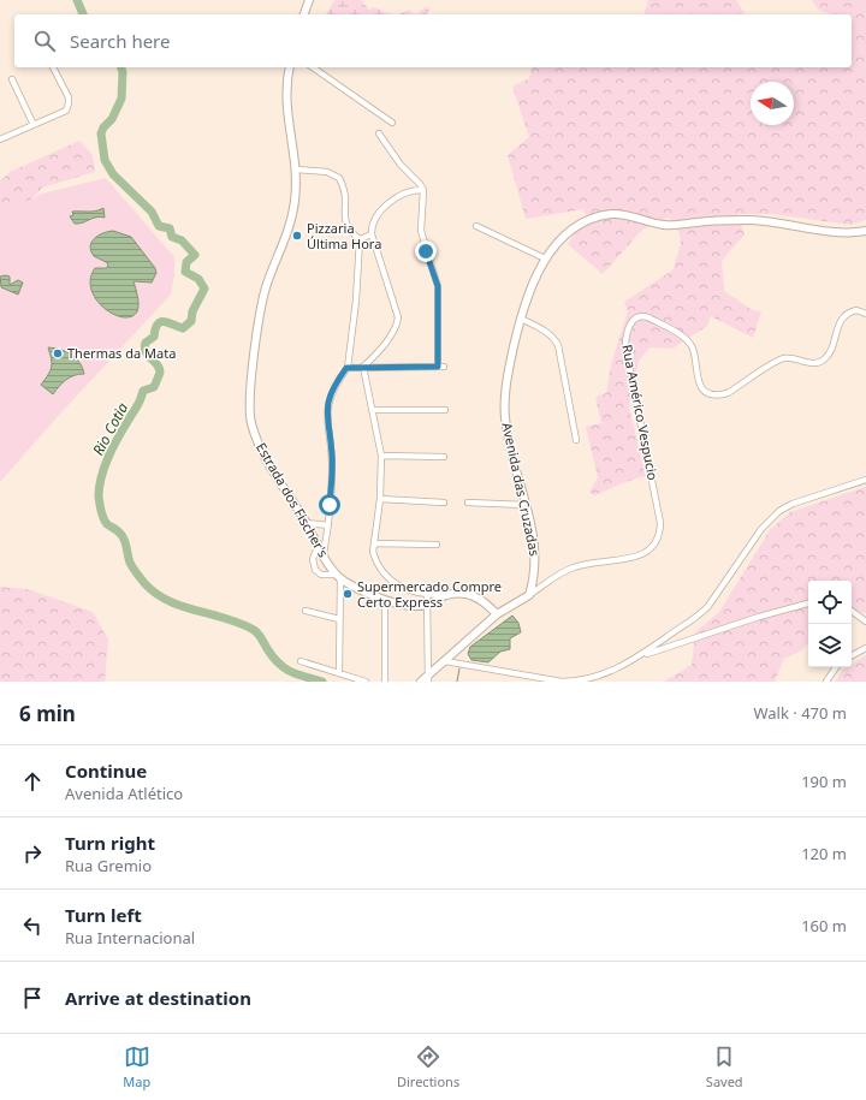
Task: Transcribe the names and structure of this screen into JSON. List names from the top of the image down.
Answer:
{
  "streets": {
    "street": ["Rua Américo Vespucio", "Avenida das Cruzadas", "Estrada dos Fischer's"]
  },
  "crossings": [
    ["Rua Américo Vespucio", "Avenida das Cruzadas"]
  ],
  "water": ["Rio Cotia"],
  "places": ["Pizzaria Última Hora", "Thermas da Mata", "Supermercado Compre Certo Express"],
  "north": "left",
  "page": {
    "search": "Search here",
    "heading": ["6 min", "Walk · 470 m"],
    "list": [
      ["Continue", "Avenida Atlético", "190 m"],
      ["Turn right", "Rua Gremio", "120 m"],
      ["Turn left", "Rua Internacional", "160 m"],
      "Arrive at destination"
    ],
    "nav": ["Map", "Directions", "Saved"]
  }
}
